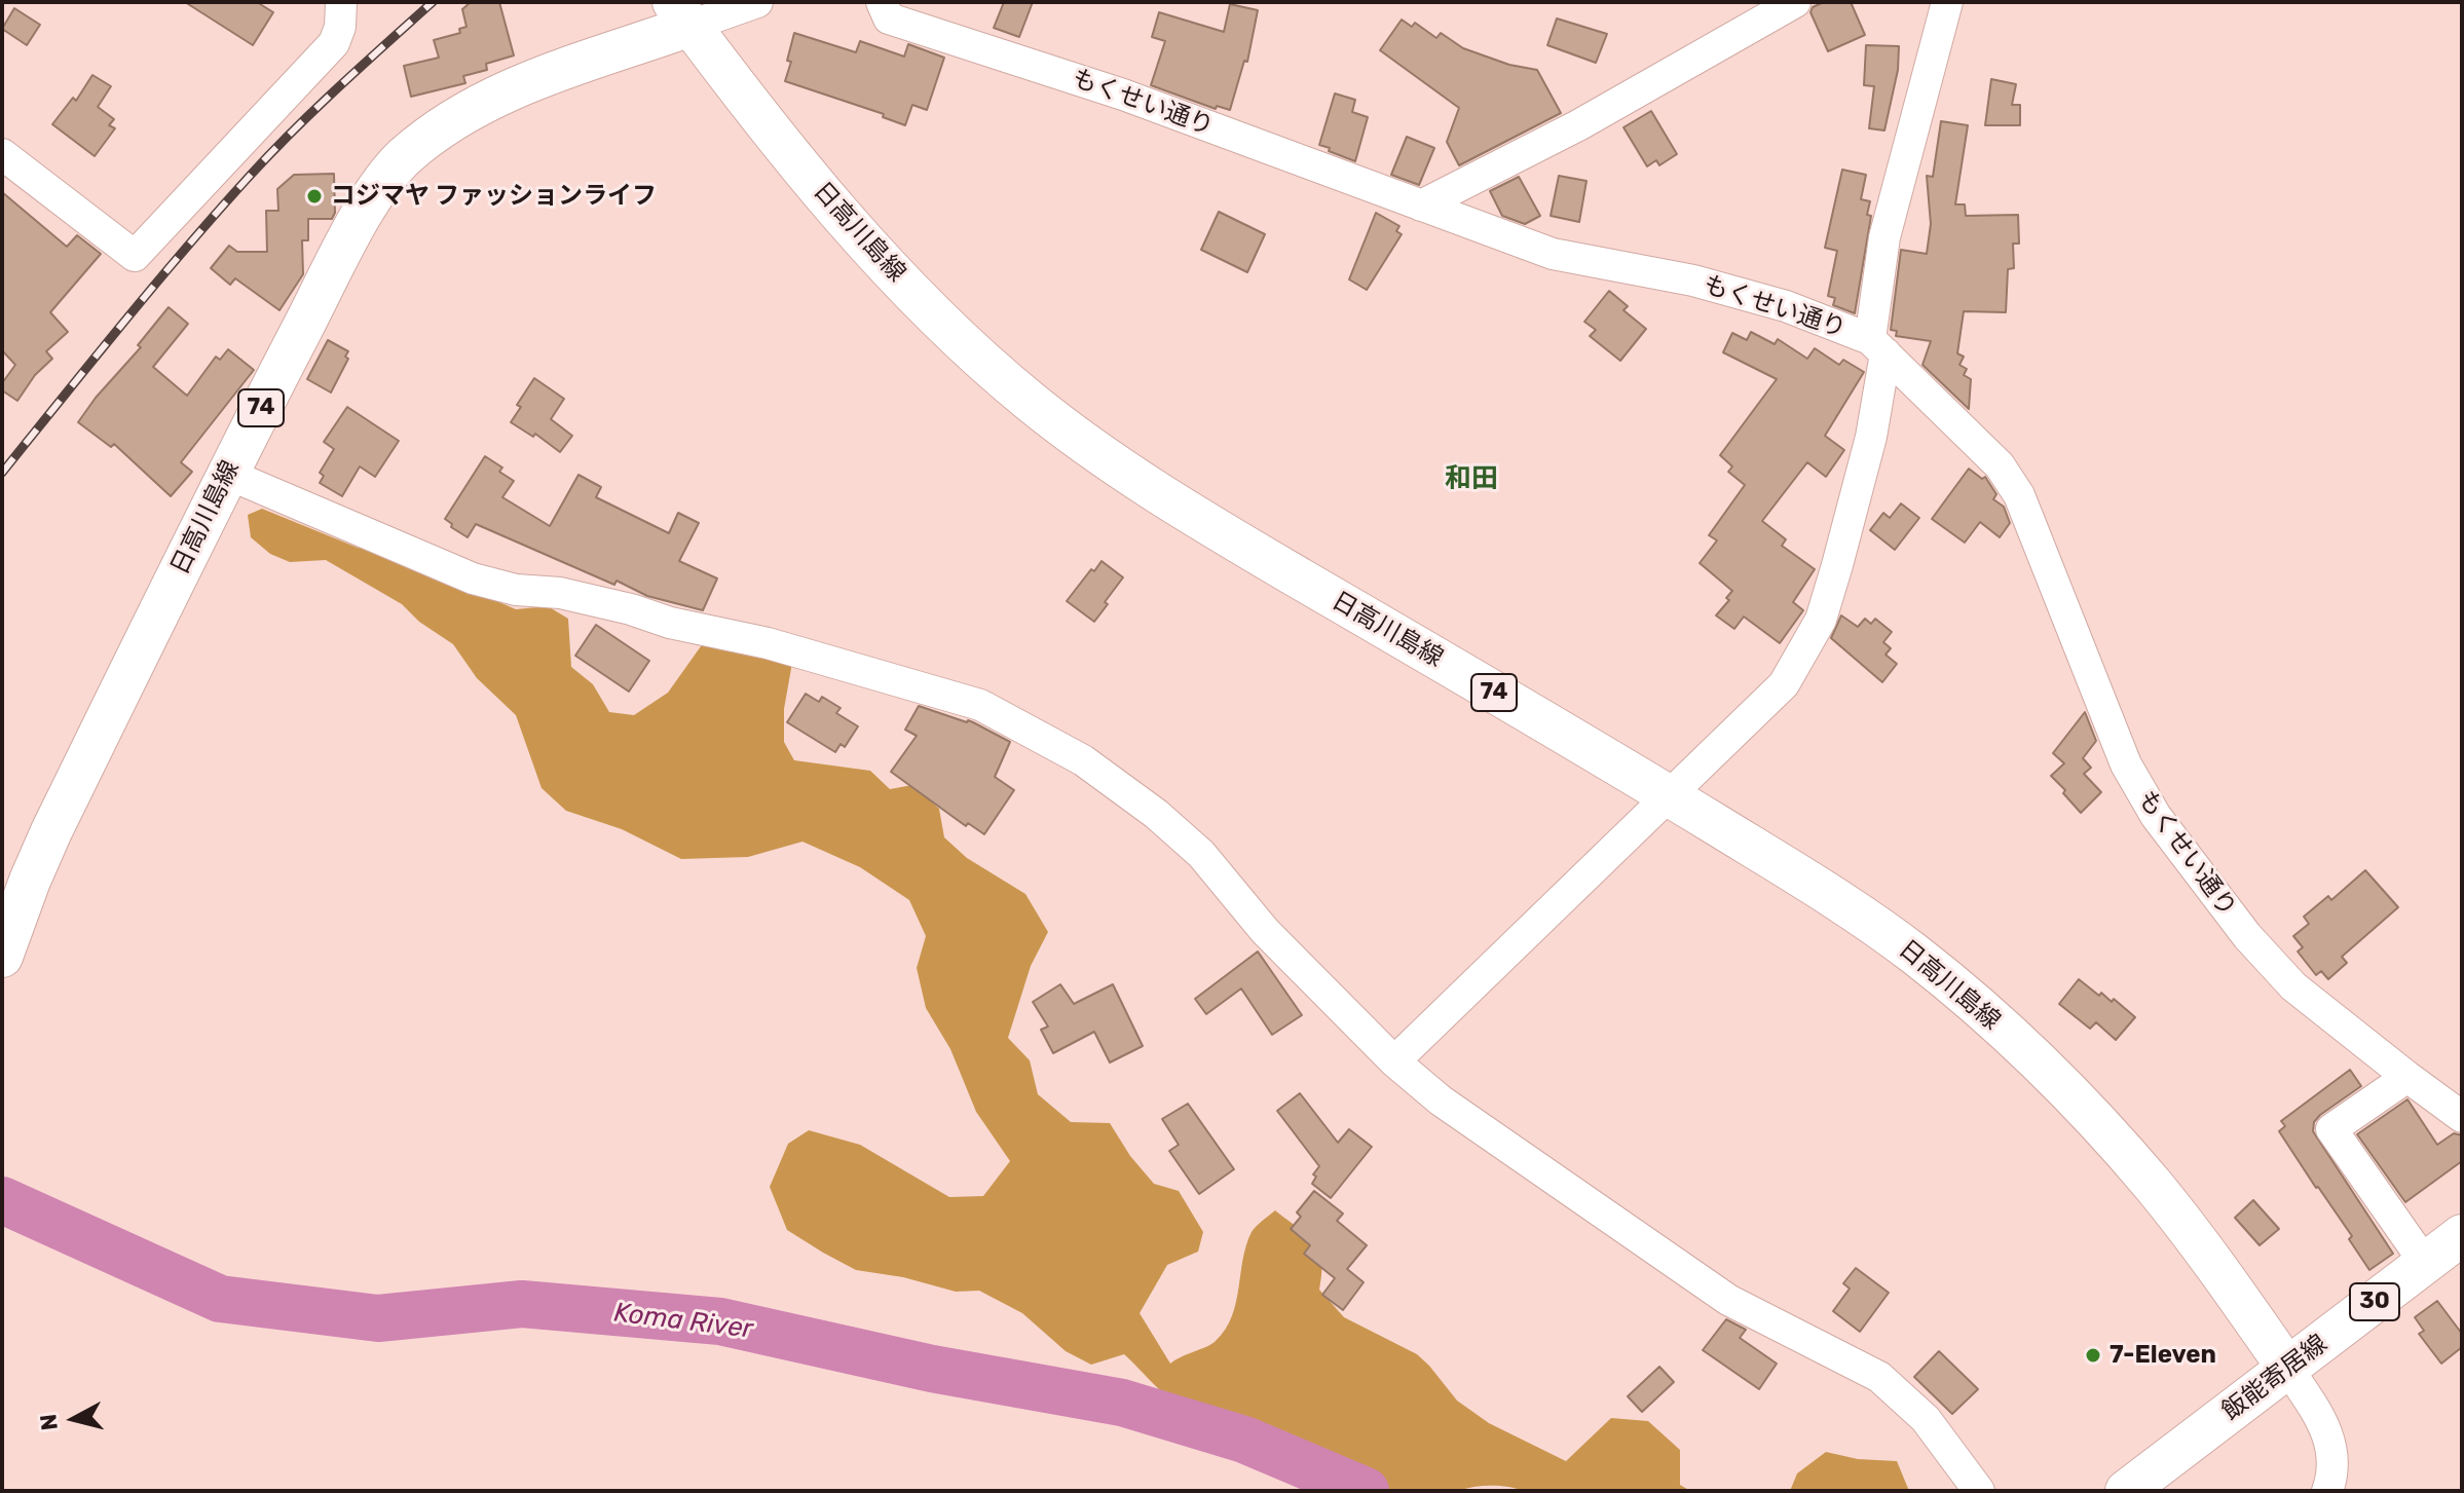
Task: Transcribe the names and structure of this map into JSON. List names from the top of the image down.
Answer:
{
  "streets": {
    "main road": [
      "日高川島線",
      "74",
      "30",
      "飯能寄居線"
    ],
    "street": ["もくせい通り"]
  },
  "crossings": [
    ["日高川島線", "飯能寄居線"]
  ],
  "districts": ["和田"],
  "water": ["Koma River"],
  "places": ["コジマヤ ファッションライフ", "7-Eleven"],
  "north": "left"
}
